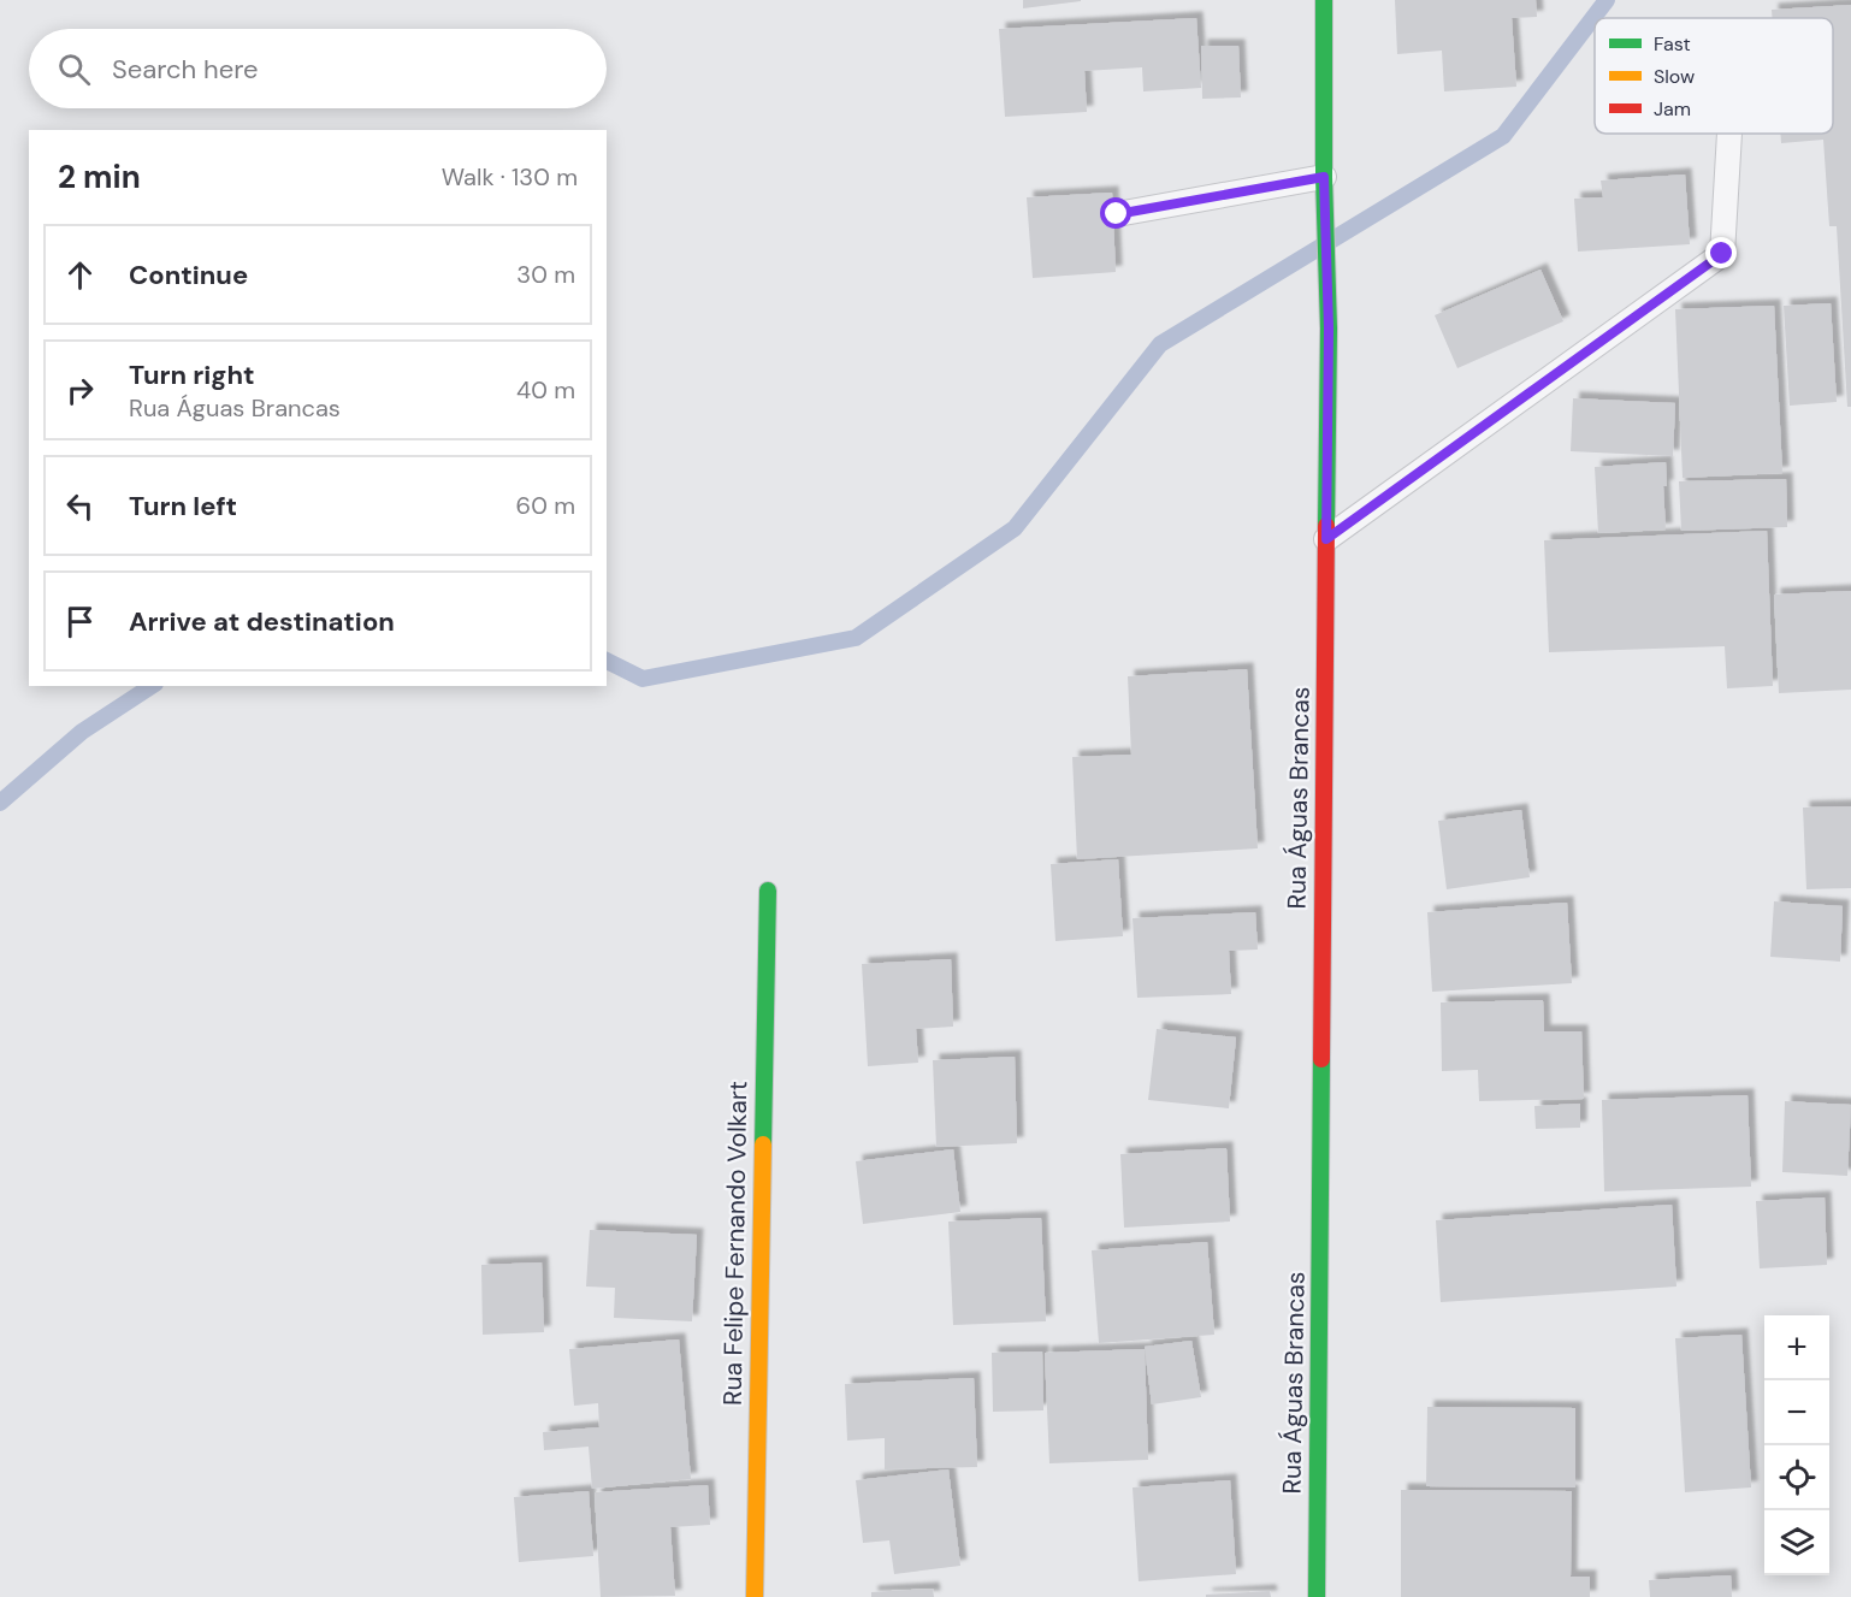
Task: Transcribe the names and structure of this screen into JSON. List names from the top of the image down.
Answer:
{
  "streets": {
    "main road": ["Rua Águas Brancas", "Rua Felipe Fernando Volkart"]
  },
  "legend": ["Fast", "Slow", "Jam"],
  "page": {
    "search": "Search here",
    "heading": ["2 min", "Walk · 130 m"],
    "list": [
      ["Continue", "30 m"],
      ["Turn right", "Rua Águas Brancas", "40 m"],
      ["Turn left", "60 m"],
      "Arrive at destination"
    ],
    "map_buttons": ["+", "−"]
  }
}
